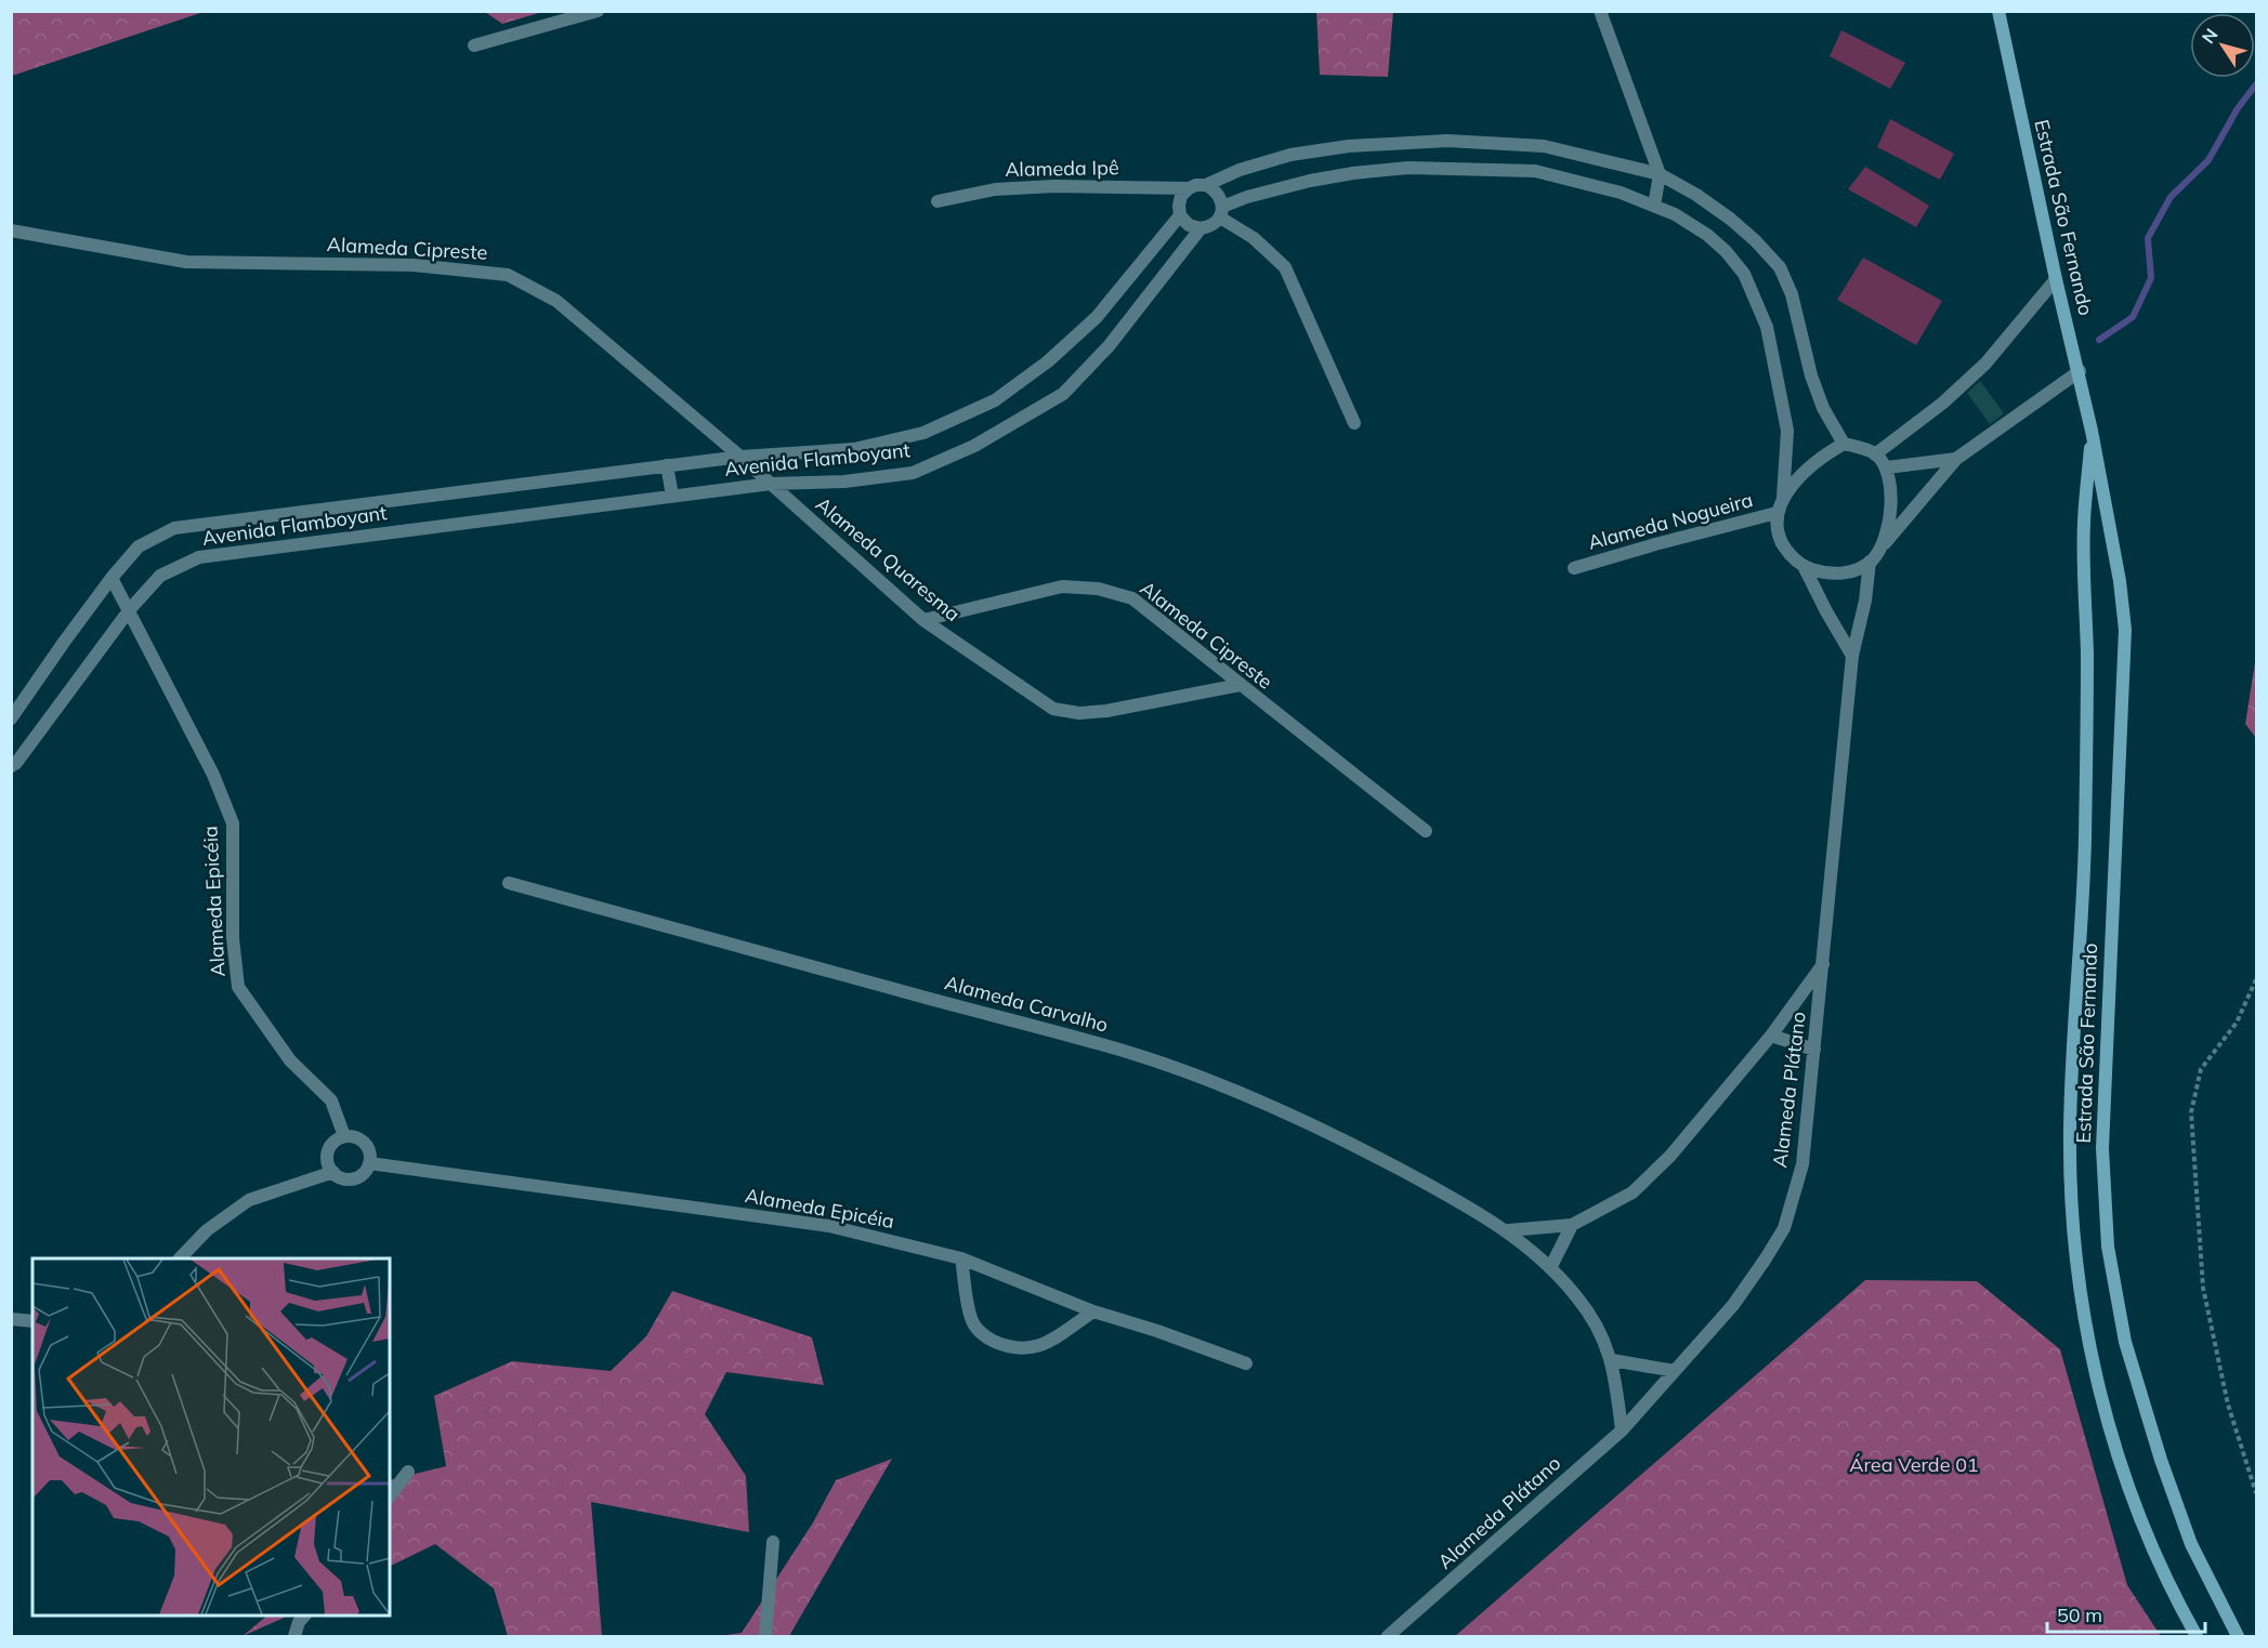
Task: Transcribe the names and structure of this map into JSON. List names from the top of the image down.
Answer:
{
  "streets": {
    "main road": ["Estrada São Fernando"],
    "street": [
      "Alameda Ipê",
      "Alameda Cipreste",
      "Avenida Flamboyant",
      "Alameda Nogueira",
      "Alameda Quaresma",
      "Alameda Epicéia",
      "Alameda Carvalho",
      "Alameda Plátano"
    ]
  },
  "crossings": [
    ["Alameda Ipê", "Avenida Flamboyant"],
    ["Alameda Cipreste", "Avenida Flamboyant"],
    ["Alameda Cipreste", "Alameda Quaresma"],
    ["Avenida Flamboyant", "Alameda Nogueira"],
    ["Avenida Flamboyant", "Alameda Quaresma"],
    ["Avenida Flamboyant", "Alameda Epicéia"],
    ["Avenida Flamboyant", "Alameda Plátano"],
    ["Alameda Nogueira", "Alameda Plátano"],
    ["Alameda Carvalho", "Alameda Plátano"]
  ],
  "parks": ["Área Verde 01"],
  "scale_bar": "50 m",
  "north": "top left"
}
